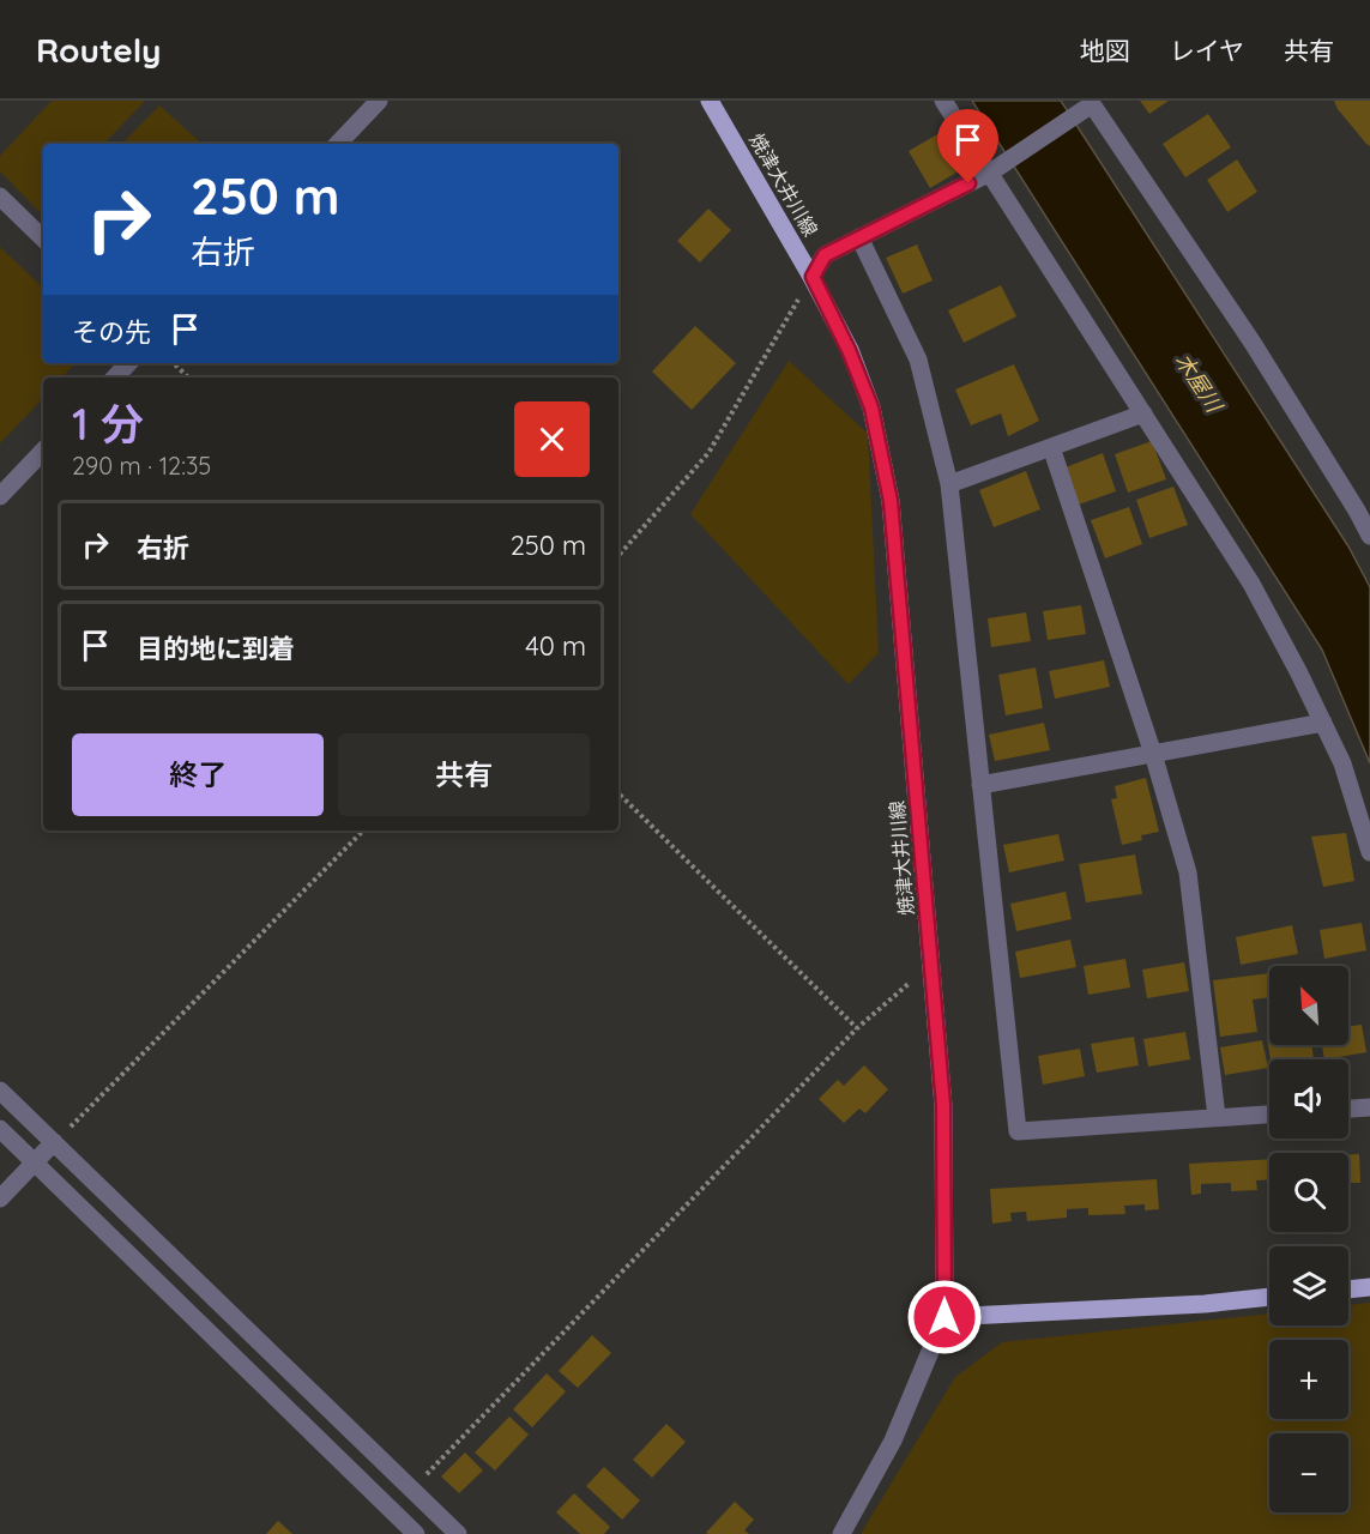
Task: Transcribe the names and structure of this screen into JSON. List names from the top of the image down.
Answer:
{
  "streets": {
    "main road": ["焼津大井川線"]
  },
  "water": ["木屋川"],
  "north": "top left",
  "page": {
    "header": "Routely",
    "nav": ["地図", "レイヤ", "共有"],
    "turn": ["250 m", "右折"],
    "then": "その先",
    "heading": ["1 分", "290 m · 12:35"],
    "list": [
      {
        "name": "右折",
        "value": "250 m"
      },
      {
        "name": "目的地に到着",
        "value": "40 m"
      }
    ],
    "buttons": ["終了", "共有"],
    "map_buttons": ["+", "−"]
  }
}
